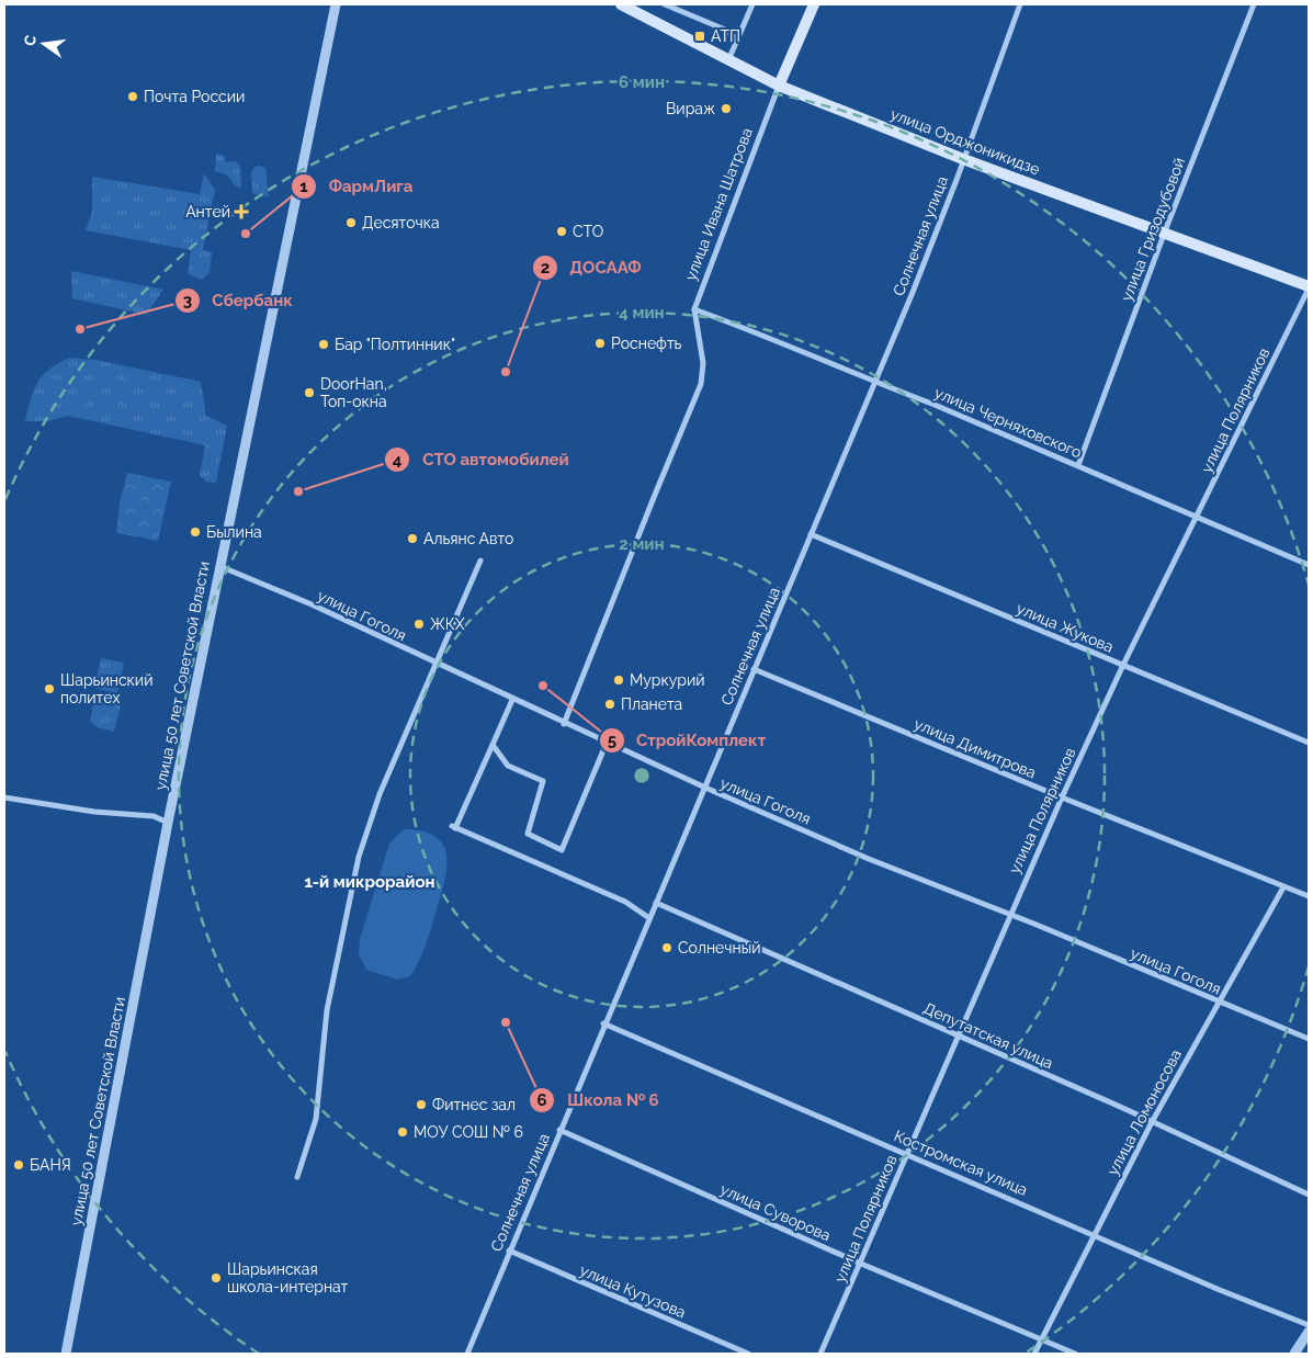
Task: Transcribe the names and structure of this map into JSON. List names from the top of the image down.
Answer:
{
  "streets": {
    "main road": ["улица Орджоникидзе", "улица Ивана Шатрова"],
    "street": [
      "улица Гризодубовой",
      "Солнечная улица",
      "улица Полярников",
      "улица Черняховского",
      "улица Гоголя",
      "улица Жукова",
      "улица 50 лет Советской Власти",
      "улица Димитрова",
      "Депутатская улица",
      "улица Ломоносова",
      "Костромская улица",
      "улица Суворова",
      "улица Кутузова"
    ]
  },
  "crossings": [
    ["улица Орджоникидзе", "улица Ивана Шатрова"],
    ["улица Орджоникидзе", "улица Гризодубовой"],
    ["улица Орджоникидзе", "Солнечная улица"],
    ["улица Орджоникидзе", "улица Полярников"],
    ["улица Ивана Шатрова", "улица Черняховского"],
    ["улица Ивана Шатрова", "улица Гоголя"],
    ["улица Гризодубовой", "улица Черняховского"],
    ["Солнечная улица", "улица Черняховского"],
    ["Солнечная улица", "улица Гоголя"],
    ["Солнечная улица", "улица Жукова"],
    ["Солнечная улица", "улица Димитрова"],
    ["Солнечная улица", "Депутатская улица"],
    ["Солнечная улица", "Костромская улица"],
    ["Солнечная улица", "улица Суворова"],
    ["Солнечная улица", "улица Кутузова"],
    ["улица Полярников", "улица Черняховского"],
    ["улица Полярников", "улица Гоголя"],
    ["улица Полярников", "улица Жукова"],
    ["улица Полярников", "улица Димитрова"],
    ["улица Полярников", "Депутатская улица"],
    ["улица Полярников", "Костромская улица"],
    ["улица Полярников", "улица Суворова"],
    ["улица Гоголя", "улица 50 лет Советской Власти"],
    ["улица Гоголя", "улица Ломоносова"],
    ["улица Димитрова", "улица Ломоносова"],
    ["Депутатская улица", "улица Ломоносова"],
    ["улица Ломоносова", "Костромская улица"],
    ["улица Ломоносова", "улица Суворова"]
  ],
  "districts": ["1-й микрорайон"],
  "places": {
    "transit": ["АТП"],
    "other": [
      "Почта России",
      "Вираж",
      "Десяточка",
      "СТО",
      "ФармЛига",
      "Сбербанк",
      "Роснефть",
      "Бар \"Полтинник\"",
      "ДОСААФ",
      "DoorHan, Топ-окна",
      "СТО автомобилей",
      "Былина",
      "Альянс Авто",
      "ЖКХ",
      "Муркурий",
      "СтройКомплект",
      "Шарьинский политех",
      "Планета",
      "Солнечный",
      "Школа № 6",
      "Фитнес зал",
      "МОУ СОШ № 6",
      "БАНЯ",
      "Шарьинская школа-интернат"
    ],
    "health": ["Антей"]
  },
  "north": "left",
  "rings": ["6 мин", "4 мин", "2 мин"]
}
